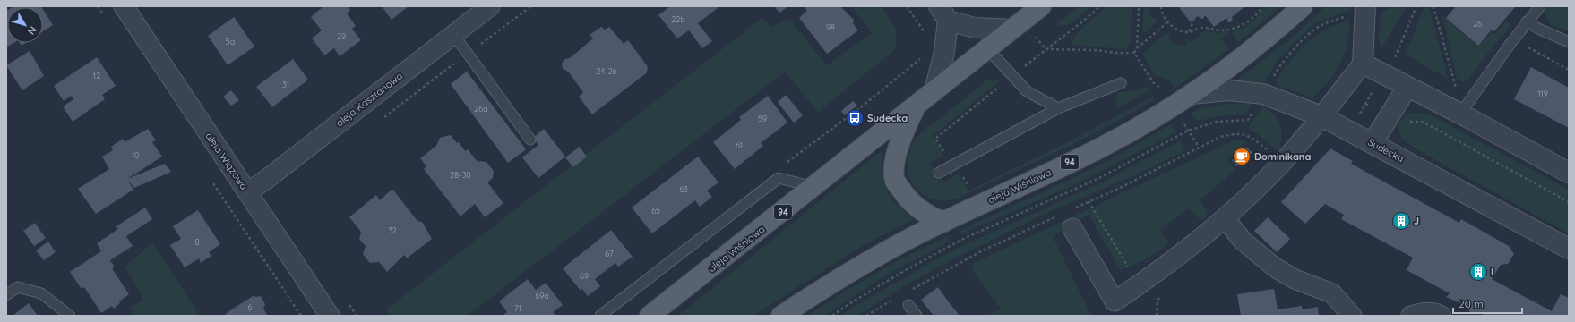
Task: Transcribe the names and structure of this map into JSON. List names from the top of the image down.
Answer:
{
  "streets": {
    "main road": ["94", "aleja Wiśniowa"],
    "street": ["aleja Kasztanowa", "Sudecka", "aleja Wiązowa"]
  },
  "crossings": [
    ["aleja Kasztanowa", "aleja Wiązowa"],
    ["Sudecka", "aleja Wiśniowa"]
  ],
  "places": {
    "bus stop": ["Sudecka"],
    "cafe": ["Dominikana"],
    "building": ["J", "I"]
  },
  "house_numbers": [
    "22b",
    "26",
    "98",
    "29",
    "5a",
    "24-26",
    "12",
    "31",
    "119",
    "26a",
    "59",
    "61",
    "10",
    "28-30",
    "63",
    "65",
    "32",
    "8",
    "67",
    "69",
    "69a",
    "6",
    "71"
  ],
  "scale_bar": "20 m",
  "north": "bottom right"
}
